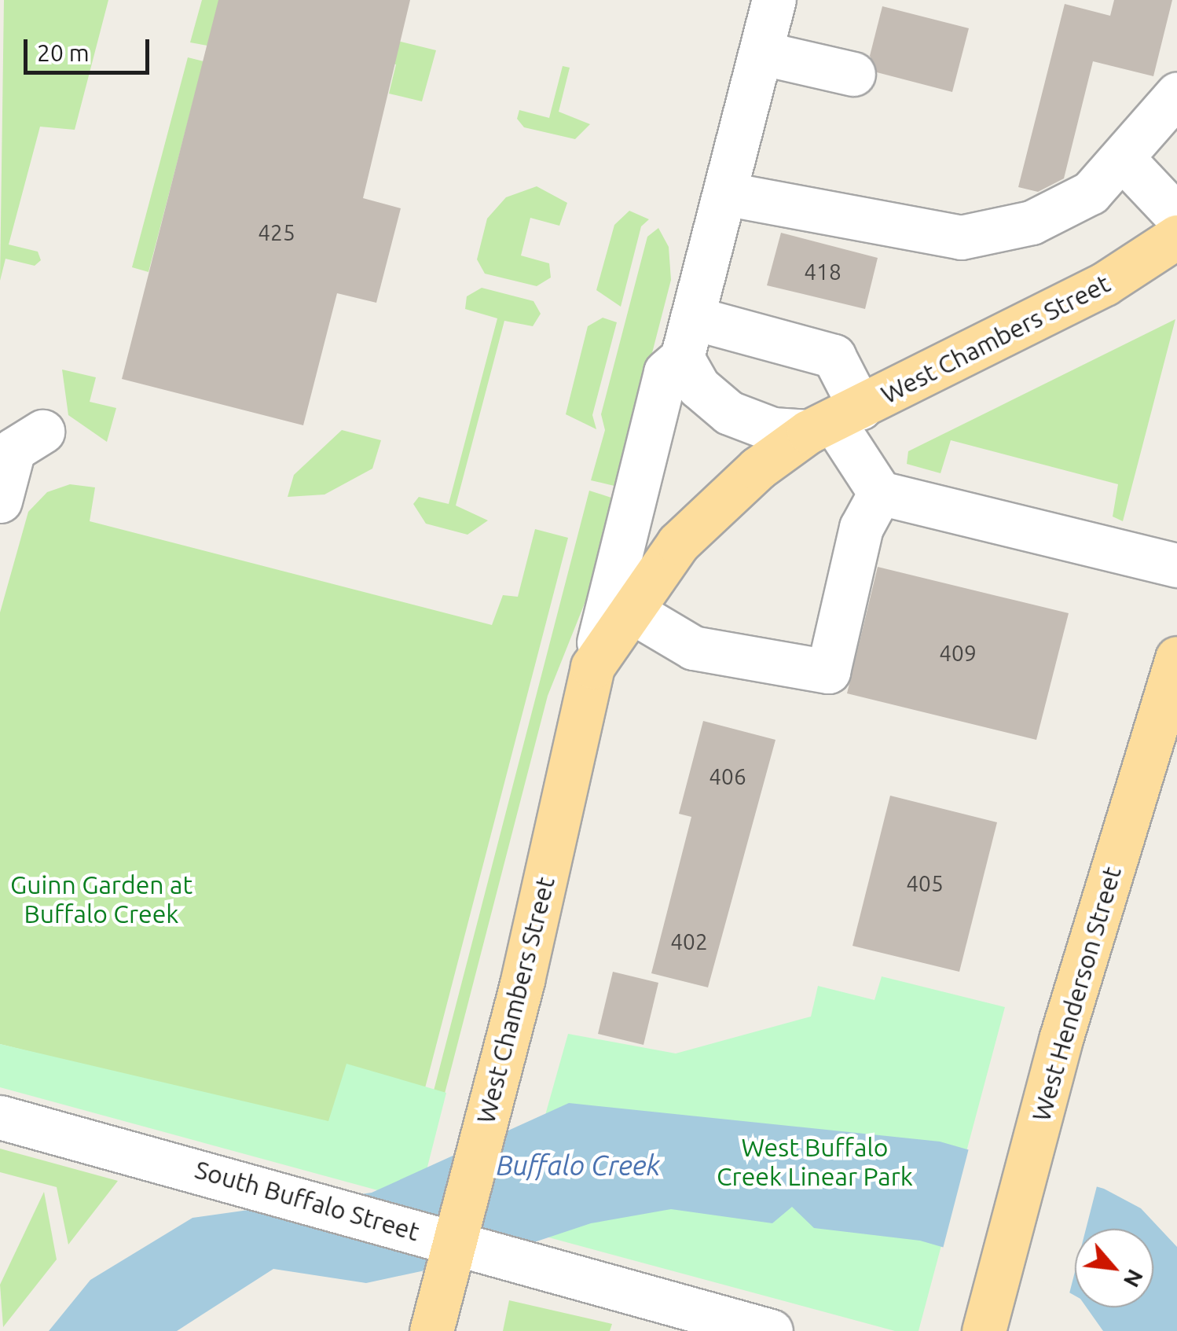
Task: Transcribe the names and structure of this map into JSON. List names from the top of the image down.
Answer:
{
  "streets": {
    "main road": ["West Chambers Street", "West Henderson Street"],
    "street": ["South Buffalo Street"]
  },
  "crossings": [
    ["West Chambers Street", "South Buffalo Street"]
  ],
  "water": ["Buffalo Creek"],
  "parks": ["Guinn Garden at Buffalo Creek", "West Buffalo Creek Linear Park"],
  "house_numbers": [
    "425",
    "418",
    "409",
    "406",
    "405",
    "402"
  ],
  "scale_bar": "20 m",
  "north": "bottom right"
}
